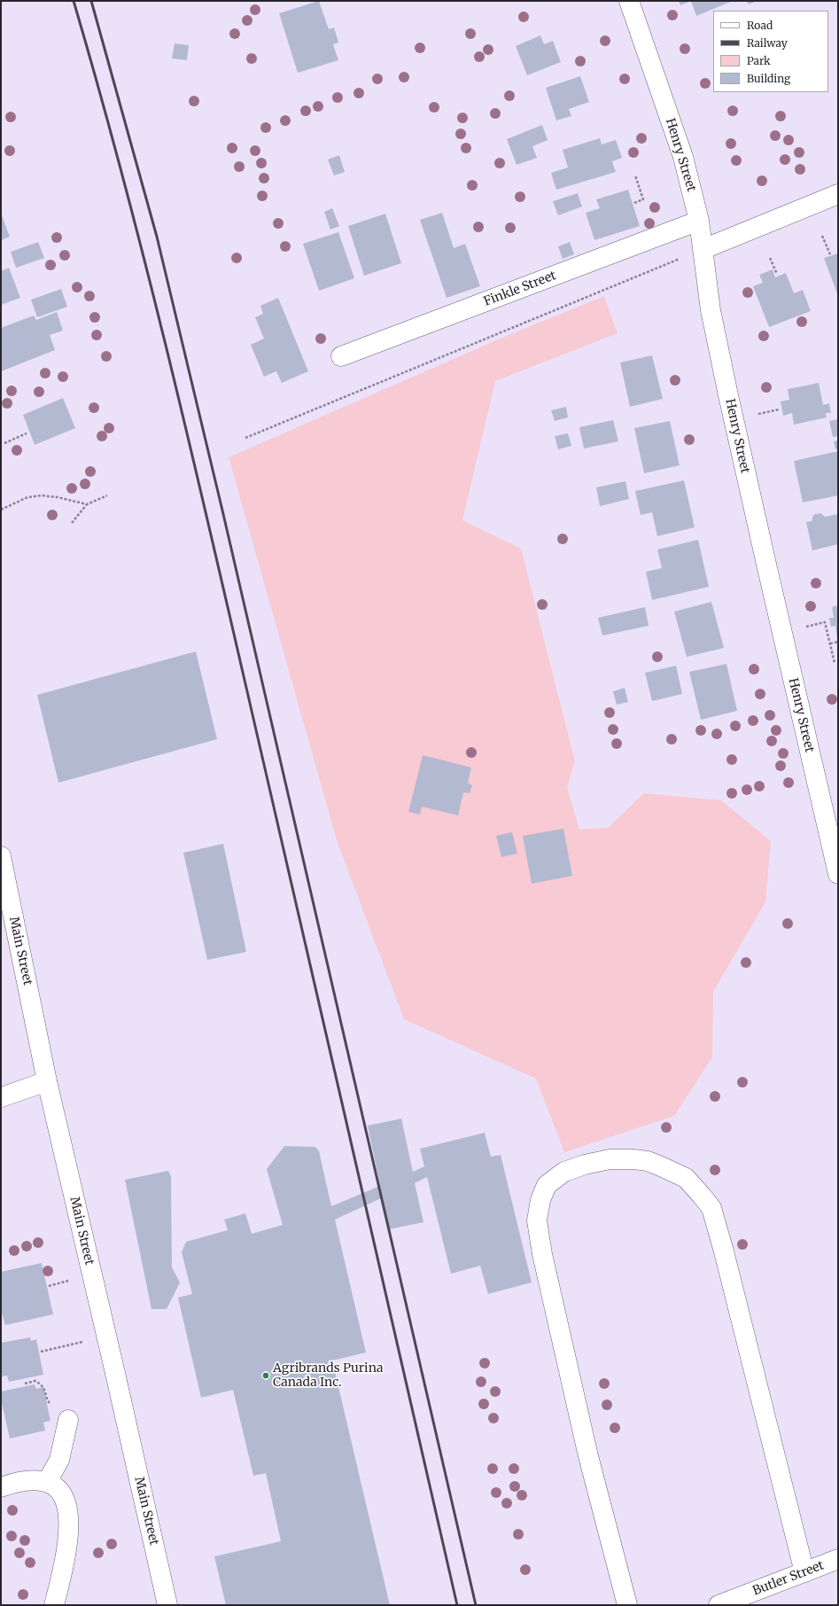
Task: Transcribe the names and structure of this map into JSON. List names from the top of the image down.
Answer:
{
  "streets": {
    "street": [
      "Henry Street",
      "Finkle Street",
      "Main Street",
      "Butler Street"
    ]
  },
  "crossings": [
    ["Henry Street", "Finkle Street"]
  ],
  "places": ["Agribrands Purina Canada Inc."],
  "legend": [
    "Road",
    "Railway",
    "Park",
    "Building"
  ]
}
